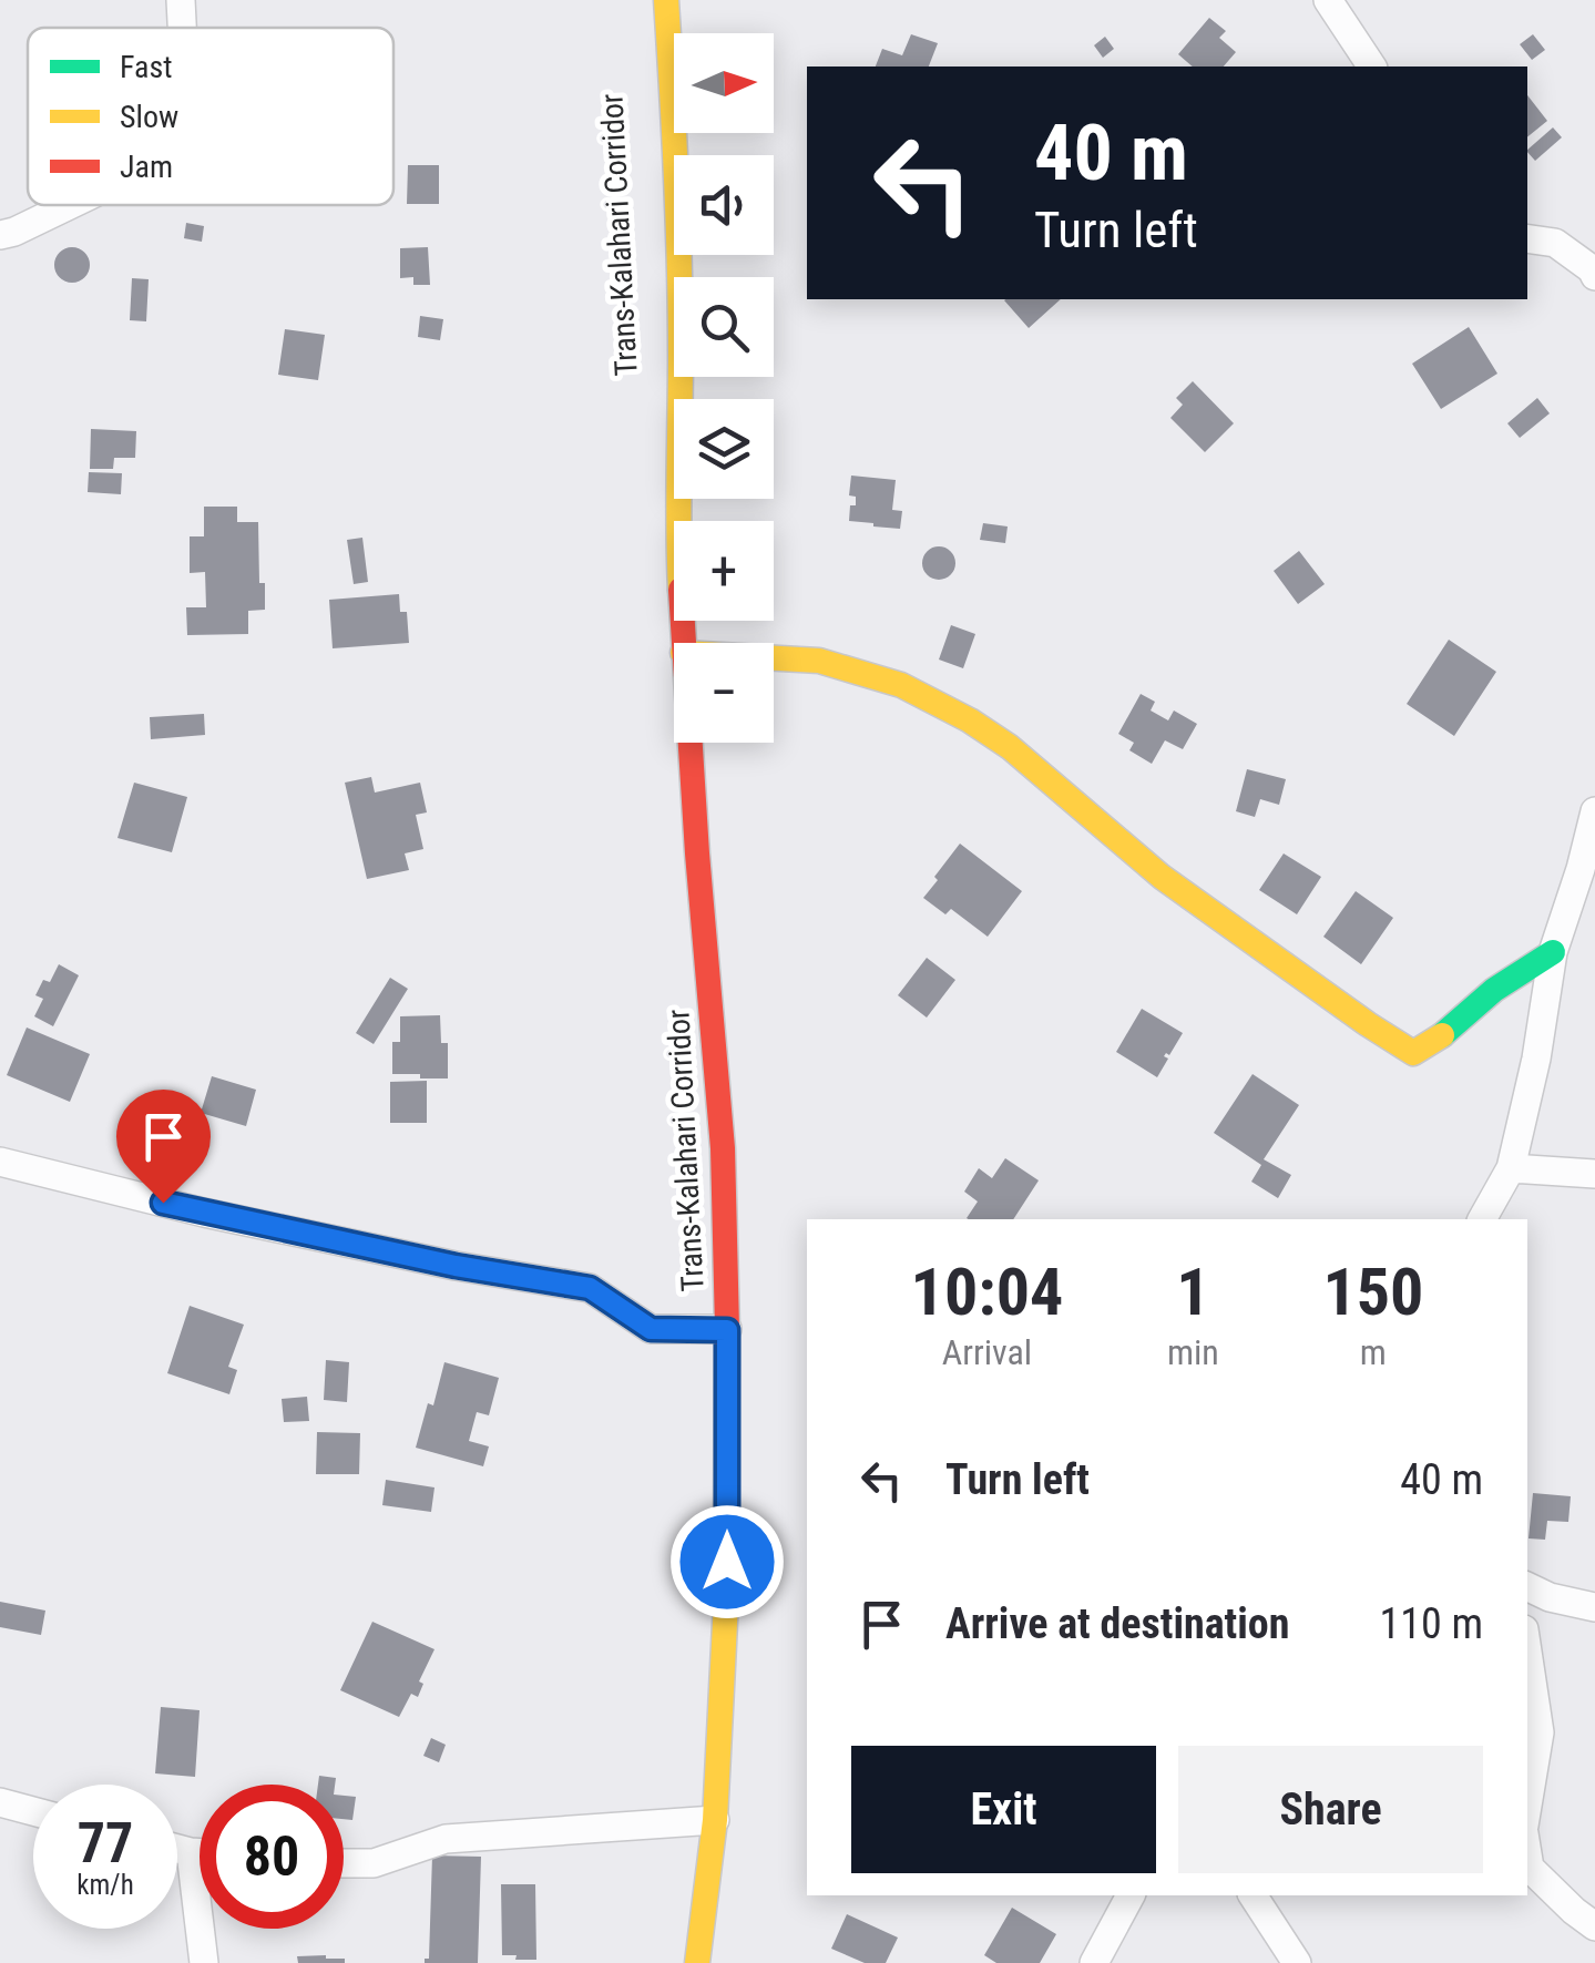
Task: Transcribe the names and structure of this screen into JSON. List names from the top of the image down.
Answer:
{
  "streets": {
    "main road": ["Trans-Kalahari Corridor"]
  },
  "legend": ["Fast", "Slow", "Jam"],
  "north": "right",
  "page": {
    "map_buttons": ["+", "−"],
    "turn": ["40 m", "Turn left"],
    "eta": [
      "10:04",
      "Arrival",
      "1",
      "min",
      "150",
      "m"
    ],
    "list": [
      {
        "name": "Turn left",
        "value": "40 m"
      },
      {
        "name": "Arrive at destination",
        "value": "110 m"
      }
    ],
    "buttons": ["Exit", "Share"],
    "speed": "77 km/h",
    "limit": "80"
  }
}
